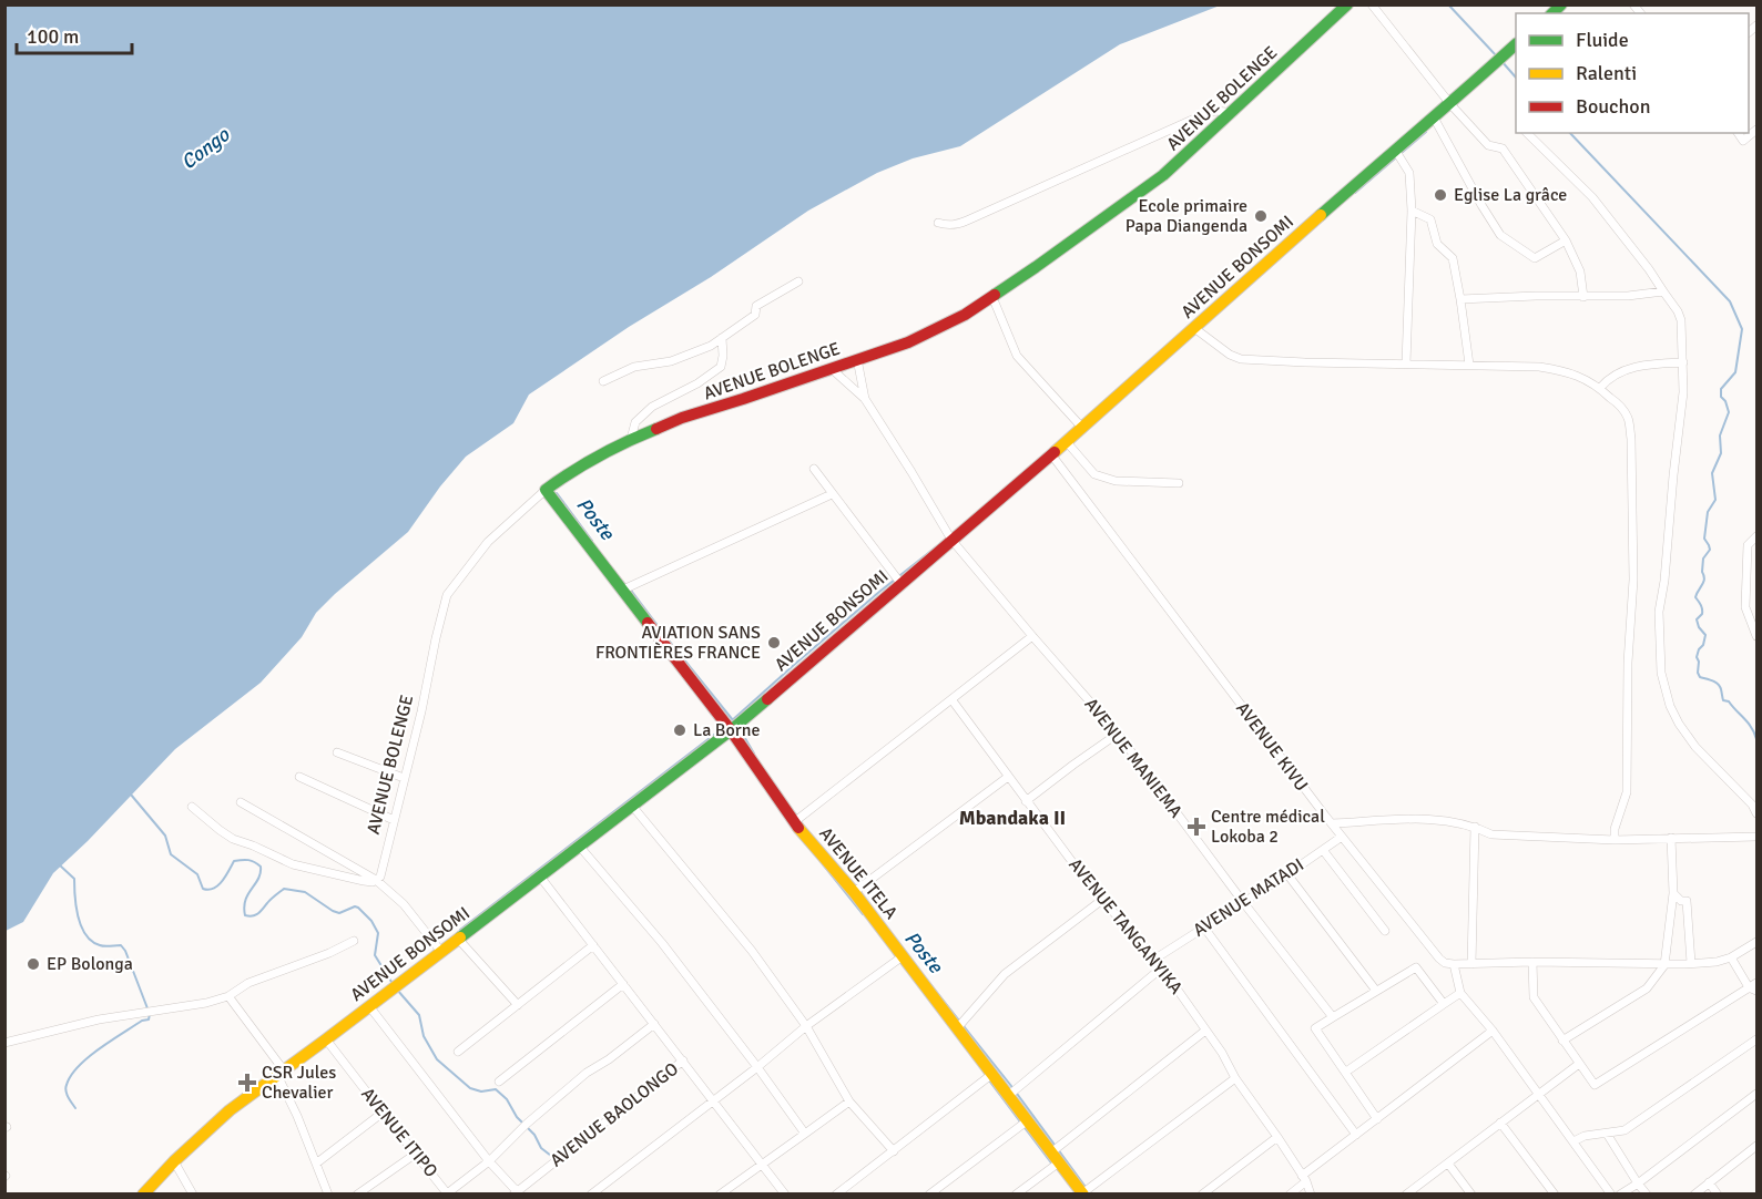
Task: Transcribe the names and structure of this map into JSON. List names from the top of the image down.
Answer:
{
  "streets": {
    "street": [
      "AVENUE BOLENGE",
      "AVENUE BONSOMI",
      "AVENUE KIVU",
      "AVENUE MANIEMA",
      "AVENUE ITELA",
      "AVENUE MATADI",
      "AVENUE TANGANYIKA",
      "AVENUE BAOLONGO",
      "AVENUE ITIPO"
    ]
  },
  "crossings": [
    ["AVENUE BOLENGE", "AVENUE ITELA"],
    ["AVENUE BONSOMI", "AVENUE KIVU"],
    ["AVENUE BONSOMI", "AVENUE MANIEMA"],
    ["AVENUE BONSOMI", "AVENUE ITELA"],
    ["AVENUE BONSOMI", "AVENUE ITIPO"],
    ["AVENUE KIVU", "AVENUE MATADI"],
    ["AVENUE MANIEMA", "AVENUE MATADI"],
    ["AVENUE MATADI", "AVENUE TANGANYIKA"]
  ],
  "districts": ["Mbandaka II"],
  "water": ["Congo", "Poste"],
  "places": {
    "other": [
      "Eglise La grâce",
      "Ecole primaire Papa Diangenda",
      "AVIATION SANS FRONTIÈRES FRANCE",
      "La Borne",
      "EP Bolonga"
    ],
    "health": ["Centre médical Lokoba 2", "CSR Jules Chevalier"]
  },
  "legend": ["Fluide", "Ralenti", "Bouchon"],
  "scale_bar": "100 m"
}
